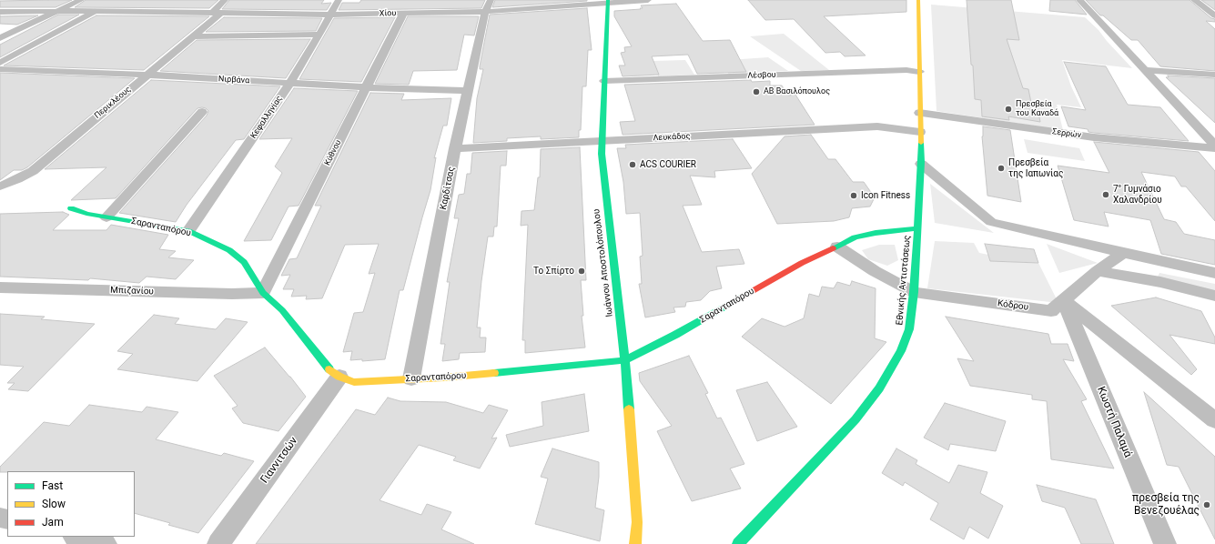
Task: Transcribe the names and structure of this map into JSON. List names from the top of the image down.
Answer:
{
  "streets": {
    "street": [
      "Χίου",
      "Λέσβου",
      "Νιρβάνα",
      "Περικλέους",
      "Κεφαλληνίας",
      "Σερρών",
      "Λευκάδος",
      "Κύθνου",
      "Καρδίτσας",
      "Σαρανταπόρου",
      "Ιωάννου Αποστολόπουλου",
      "Εθνικής Αντιστάσεως",
      "Μπιζανίου",
      "Κόδρου",
      "Κωστή Παλαμά",
      "Γιαννιτσών"
    ]
  },
  "crossings": [
    ["Χίου", "Περικλέους"],
    ["Χίου", "Κεφαλληνίας"],
    ["Χίου", "Κύθνου"],
    ["Χίου", "Καρδίτσας"],
    ["Χίου", "Ιωάννου Αποστολόπουλου"],
    ["Λέσβου", "Ιωάννου Αποστολόπουλου"],
    ["Λέσβου", "Εθνικής Αντιστάσεως"],
    ["Νιρβάνα", "Περικλέους"],
    ["Νιρβάνα", "Κεφαλληνίας"],
    ["Νιρβάνα", "Κύθνου"],
    ["Νιρβάνα", "Καρδίτσας"],
    ["Κεφαλληνίας", "Σαρανταπόρου"],
    ["Σερρών", "Εθνικής Αντιστάσεως"],
    ["Λευκάδος", "Καρδίτσας"],
    ["Λευκάδος", "Ιωάννου Αποστολόπουλου"],
    ["Λευκάδος", "Εθνικής Αντιστάσεως"],
    ["Κύθνου", "Σαρανταπόρου"],
    ["Κύθνου", "Μπιζανίου"],
    ["Καρδίτσας", "Σαρανταπόρου"],
    ["Σαρανταπόρου", "Ιωάννου Αποστολόπουλου"],
    ["Σαρανταπόρου", "Εθνικής Αντιστάσεως"],
    ["Σαρανταπόρου", "Μπιζανίου"],
    ["Σαρανταπόρου", "Γιαννιτσών"],
    ["Εθνικής Αντιστάσεως", "Κόδρου"],
    ["Κόδρου", "Κωστή Παλαμά"]
  ],
  "places": [
    "ΑΒ Βασιλόπουλος",
    "Πρεσβεία του Καναδά",
    "ACS COURIER",
    "Πρεσβεία της Ιαπωνίας",
    "7° Γυμνάσιο Χαλανδρίου",
    "Icon Fitness",
    "Το Σπίρτο",
    "πρεσβεία της Βενεζουέλας"
  ],
  "legend": ["Fast", "Slow", "Jam"]
}
